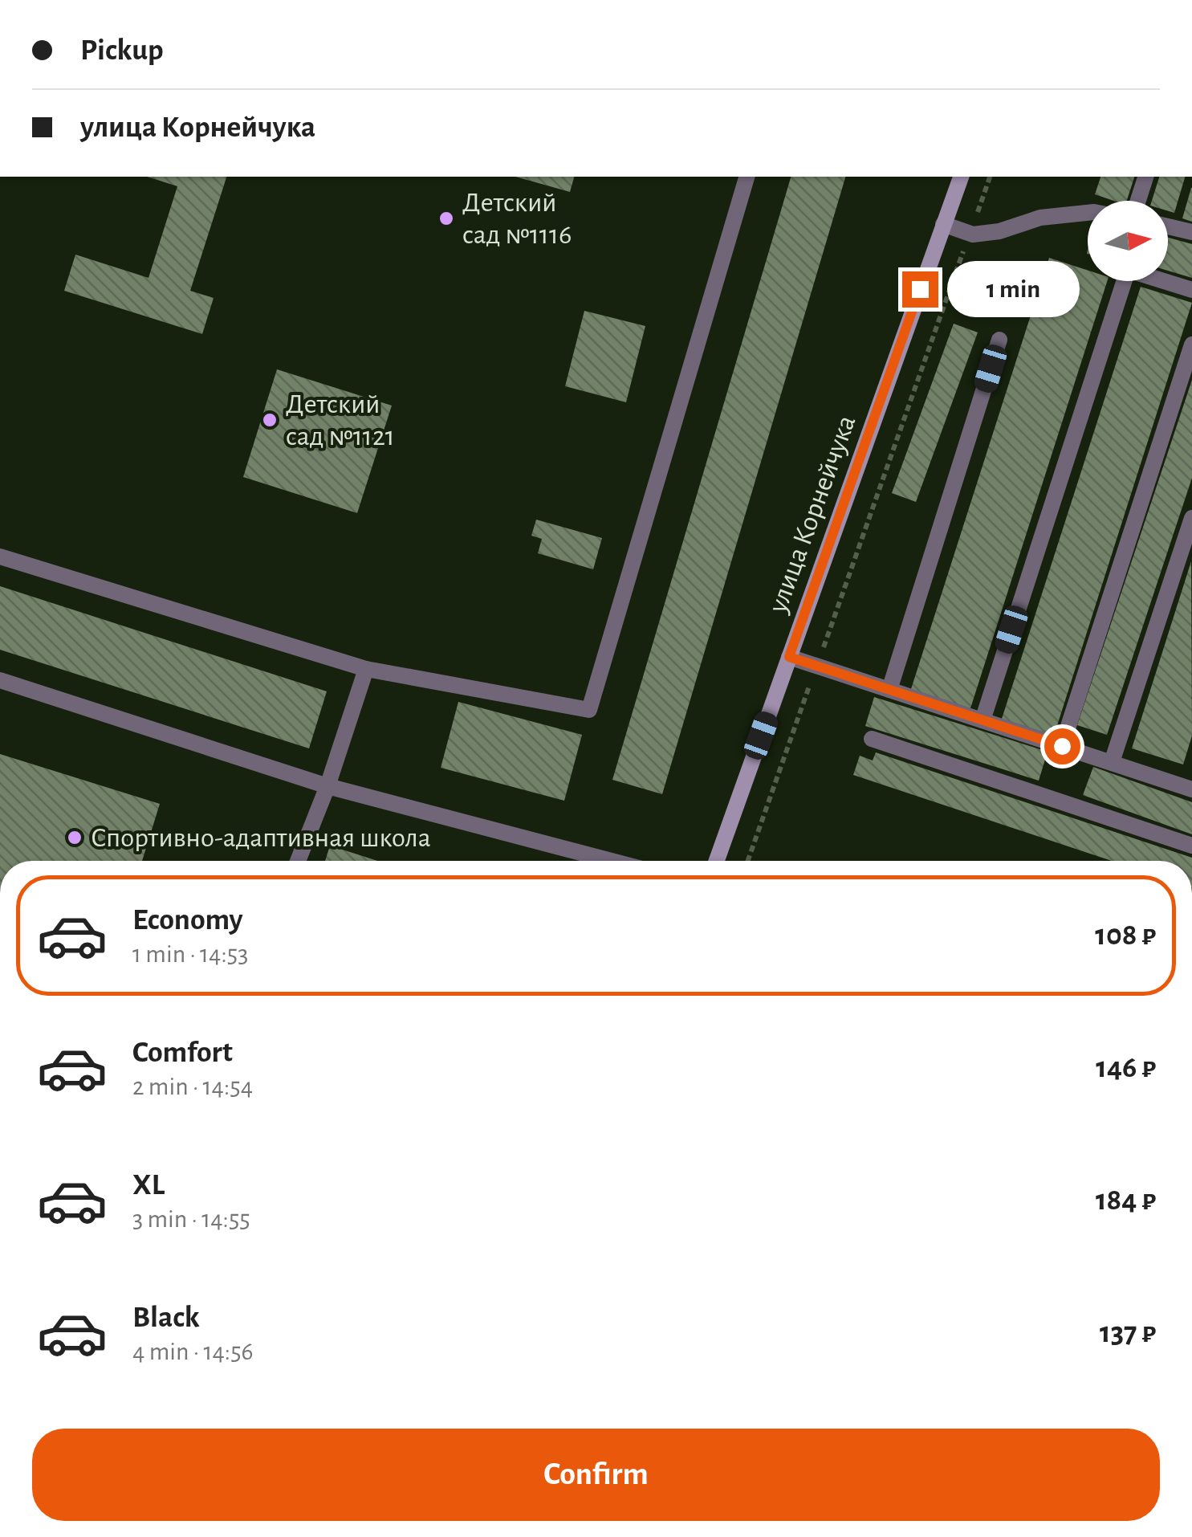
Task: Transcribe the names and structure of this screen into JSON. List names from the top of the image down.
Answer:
{
  "streets": {
    "street": ["улица Корнейчука"]
  },
  "places": ["Детский сад №1116", "Детский сад №1121", "Спортивно-адаптивная школа"],
  "north": "right",
  "page": {
    "banner": ["Pickup", "улица Корнейчука"],
    "bubble": "1 min",
    "list": [
      {
        "name": "Economy",
        "note": "1 min · 14:53",
        "value": "108 ₽"
      },
      {
        "name": "Comfort",
        "note": "2 min · 14:54",
        "value": "146 ₽"
      },
      {
        "name": "XL",
        "note": "3 min · 14:55",
        "value": "184 ₽"
      },
      {
        "name": "Black",
        "note": "4 min · 14:56",
        "value": "137 ₽"
      }
    ],
    "buttons": "Confirm"
  }
}
